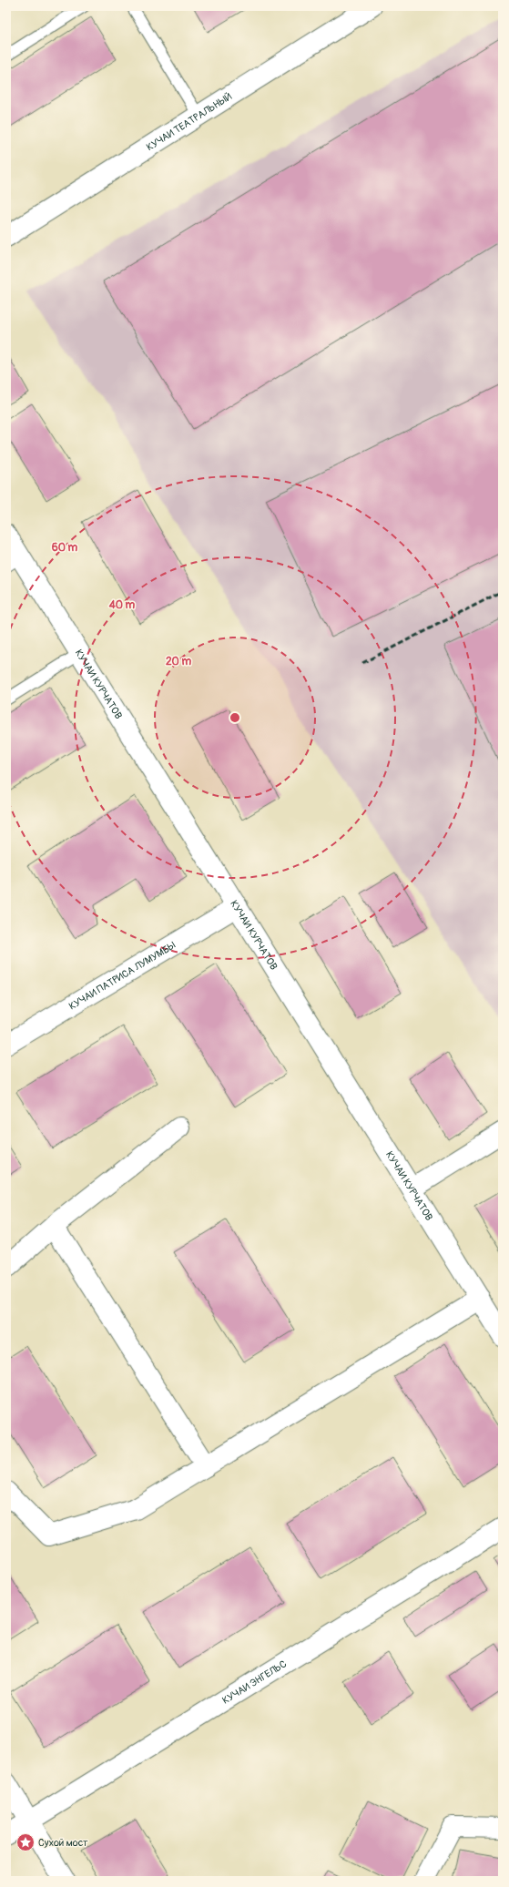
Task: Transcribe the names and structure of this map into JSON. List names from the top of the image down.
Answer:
{
  "streets": {
    "street": [
      "КУЧАИ ТЕАТРАЛЬНЫЙ",
      "КУЧАИ КУРЧАТОВ",
      "КУЧАИ ПАТРИСА ЛУМУМБЫ",
      "КУЧАИ ЭНГЕЛЬС"
    ]
  },
  "crossings": [
    ["КУЧАИ КУРЧАТОВ", "КУЧАИ ПАТРИСА ЛУМУМБЫ"]
  ],
  "places": {
    "place": ["Сухой мост"]
  },
  "rings": ["60 m", "40 m", "20 m"]
}
